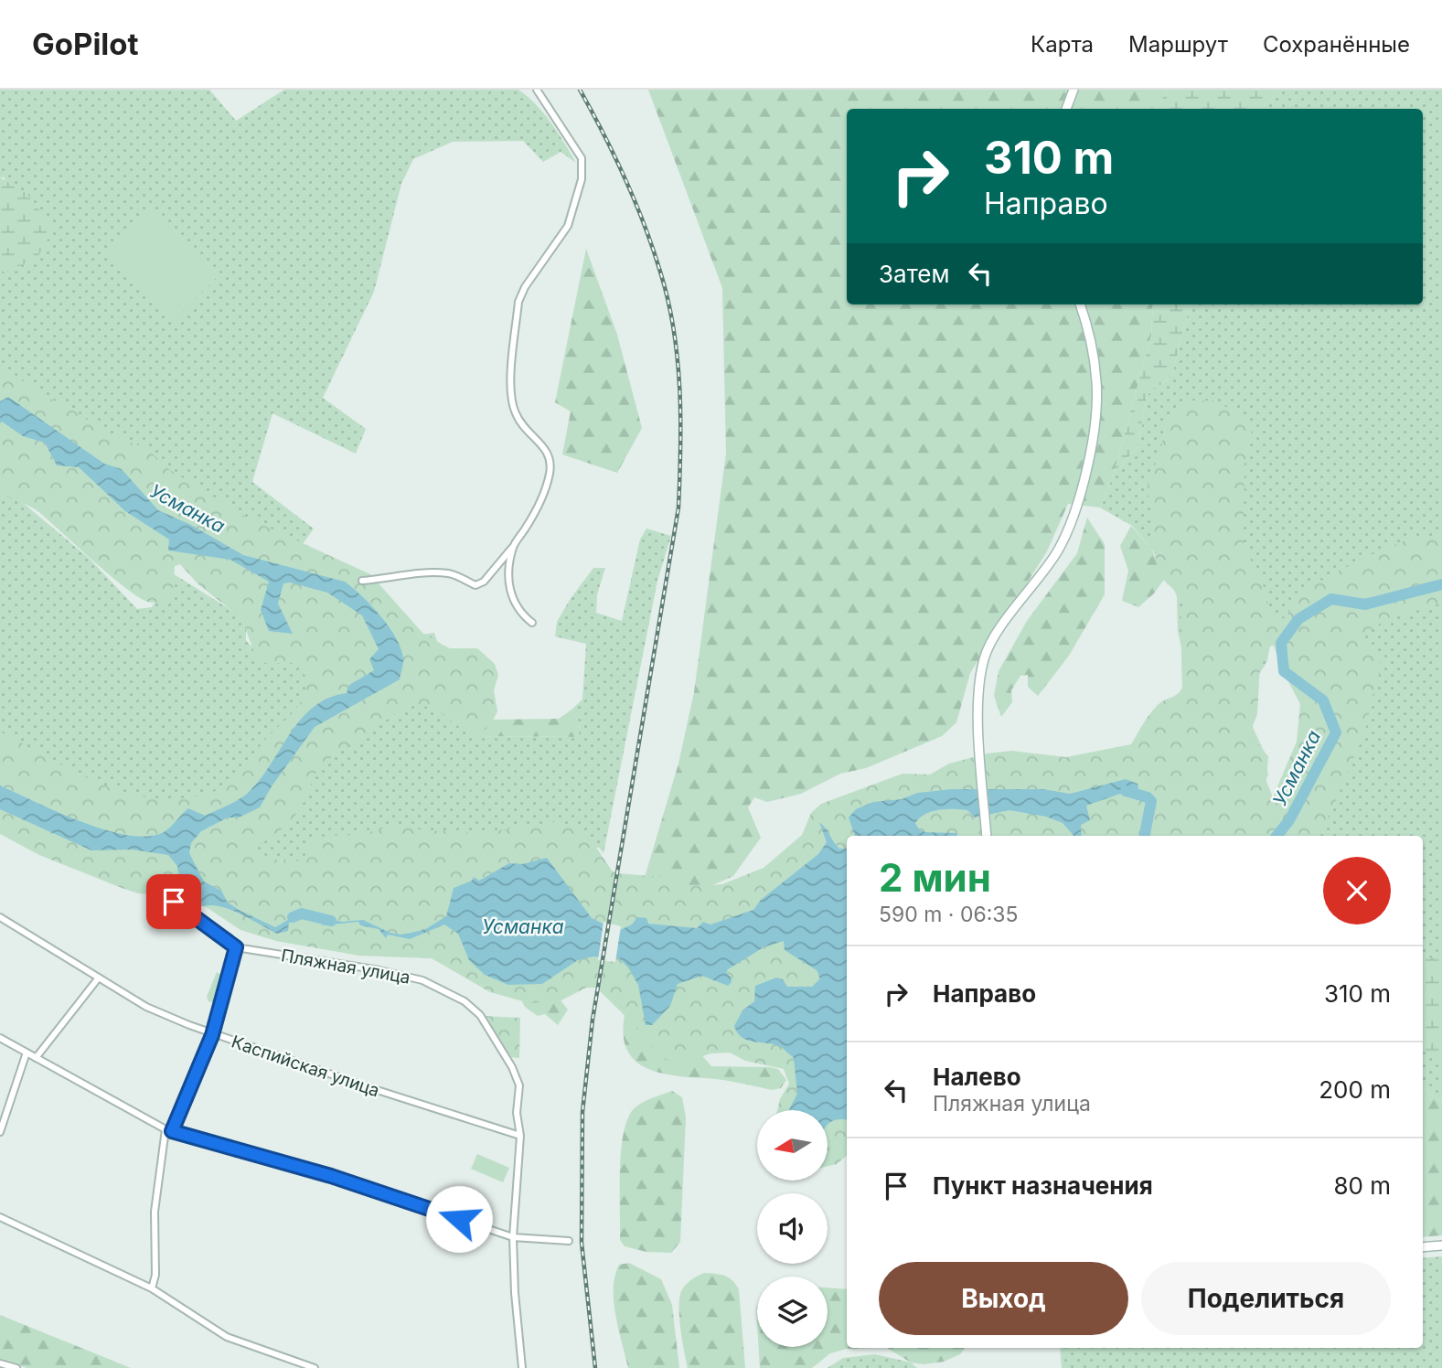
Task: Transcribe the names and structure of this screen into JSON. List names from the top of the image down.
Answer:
{
  "streets": {
    "street": ["Пляжная улица", "Каспийская улица"]
  },
  "crossings": [
    ["Пляжная улица", "Каспийская улица"]
  ],
  "water": ["Усманка"],
  "north": "left",
  "page": {
    "header": "GoPilot",
    "nav": ["Карта", "Маршрут", "Сохранённые"],
    "turn": ["310 m", "Направо"],
    "then": "Затем",
    "heading": ["2 мин", "590 m · 06:35"],
    "list": [
      {
        "name": "Направо",
        "value": "310 m"
      },
      {
        "name": "Налево",
        "note": "Пляжная улица",
        "value": "200 m"
      },
      {
        "name": "Пункт назначения",
        "value": "80 m"
      }
    ],
    "buttons": ["Выход", "Поделиться"]
  }
}
